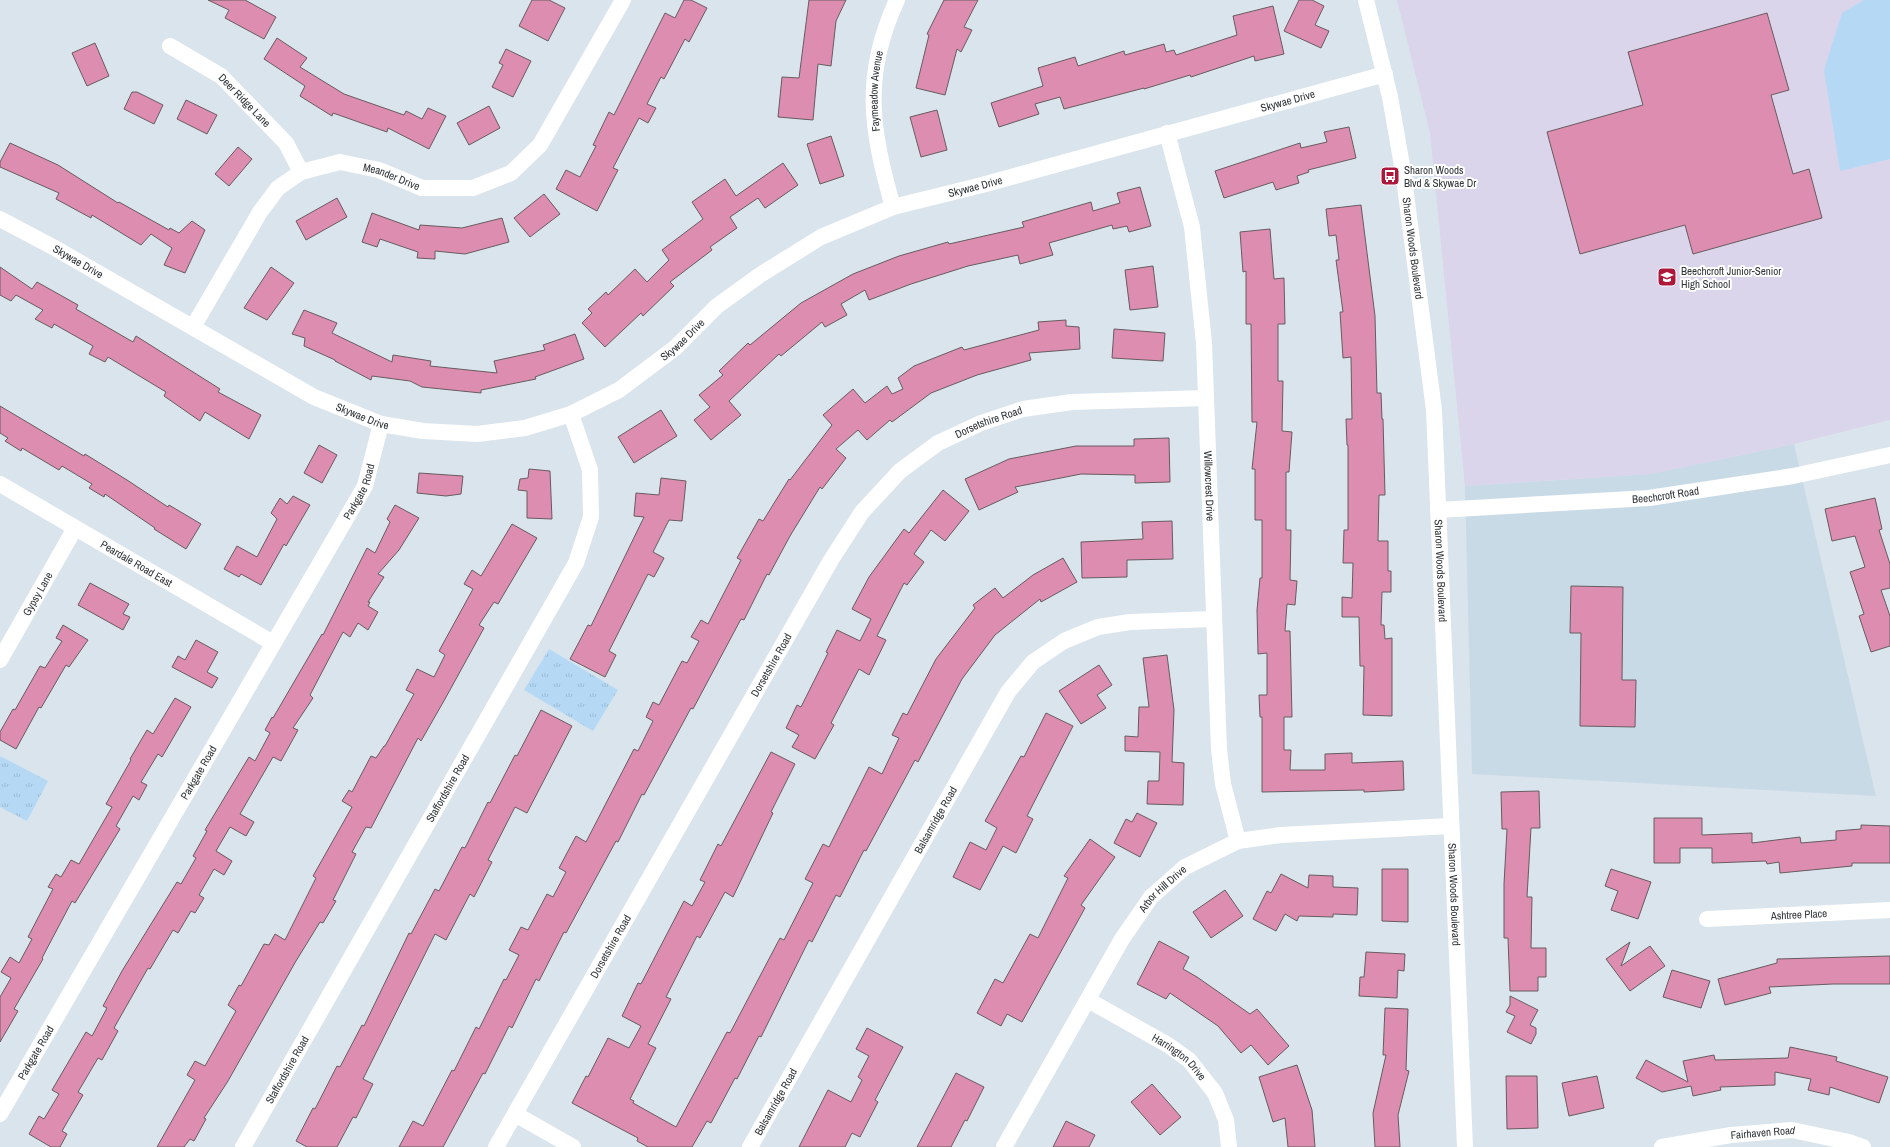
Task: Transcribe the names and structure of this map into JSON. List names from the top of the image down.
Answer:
{
  "streets": {
    "street": [
      "Faymeadow Avenue",
      "Skywae Drive",
      "Deer Ridge Lane",
      "Meander Drive",
      "Sharon Woods Boulevard",
      "Dorsetshire Road",
      "Willowcrest Drive",
      "Parkgate Road",
      "Beechcroft Road",
      "Peardale Road East",
      "Gypsy Lane",
      "Staffordshire Road",
      "Balsamridge Road",
      "Arbor Hill Drive",
      "Ashtree Place",
      "Harrington Drive",
      "Fairhaven Road"
    ]
  },
  "crossings": [
    ["Faymeadow Avenue", "Skywae Drive"],
    ["Skywae Drive", "Meander Drive"],
    ["Skywae Drive", "Sharon Woods Boulevard"],
    ["Skywae Drive", "Willowcrest Drive"],
    ["Skywae Drive", "Parkgate Road"],
    ["Skywae Drive", "Staffordshire Road"],
    ["Deer Ridge Lane", "Meander Drive"],
    ["Sharon Woods Boulevard", "Beechcroft Road"],
    ["Sharon Woods Boulevard", "Arbor Hill Drive"],
    ["Dorsetshire Road", "Willowcrest Drive"],
    ["Willowcrest Drive", "Balsamridge Road"],
    ["Willowcrest Drive", "Arbor Hill Drive"],
    ["Parkgate Road", "Peardale Road East"],
    ["Peardale Road East", "Gypsy Lane"],
    ["Arbor Hill Drive", "Harrington Drive"]
  ],
  "places": {
    "bus stop": ["Sharon Woods Blvd & Skywae Dr"],
    "school or university": ["Beechcroft Junior-Senior High School"]
  }
}
